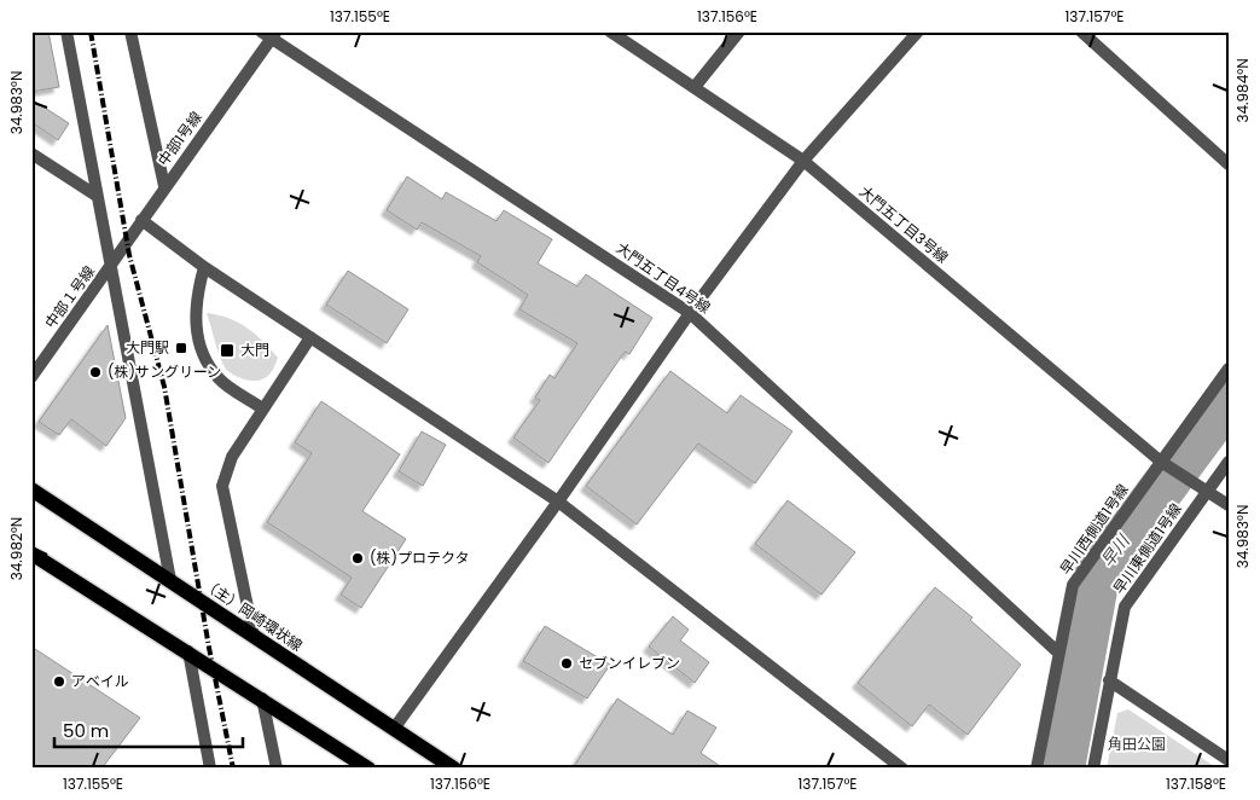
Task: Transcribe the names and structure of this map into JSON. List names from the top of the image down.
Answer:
{
  "streets": {
    "main road": ["（主）岡崎環状線"],
    "street": [
      "中部1号線",
      "大門五丁目3号線",
      "大門五丁目4号線",
      "中部１号線",
      "早川西側道1号線",
      "早川東側道1号線"
    ]
  },
  "crossings": [
    ["中部1号線", "大門五丁目4号線"],
    ["中部1号線", "中部１号線"],
    ["大門五丁目3号線", "早川西側道1号線"],
    ["大門五丁目3号線", "早川東側道1号線"],
    ["大門五丁目4号線", "早川西側道1号線"]
  ],
  "water": ["早川"],
  "parks": ["角田公園"],
  "places": {
    "transit": ["大門駅", "大門"],
    "other": [
      "(株)サングリーン",
      "(株)プロテクタ",
      "セブンイレブン",
      "アベイル"
    ]
  },
  "scale_bar": "50 m",
  "coordinates": [
    "137.155°E",
    "137.156°E",
    "137.157°E",
    "34.984°N",
    "34.983°N",
    "34.982°N",
    "137.158°E"
  ]
}
